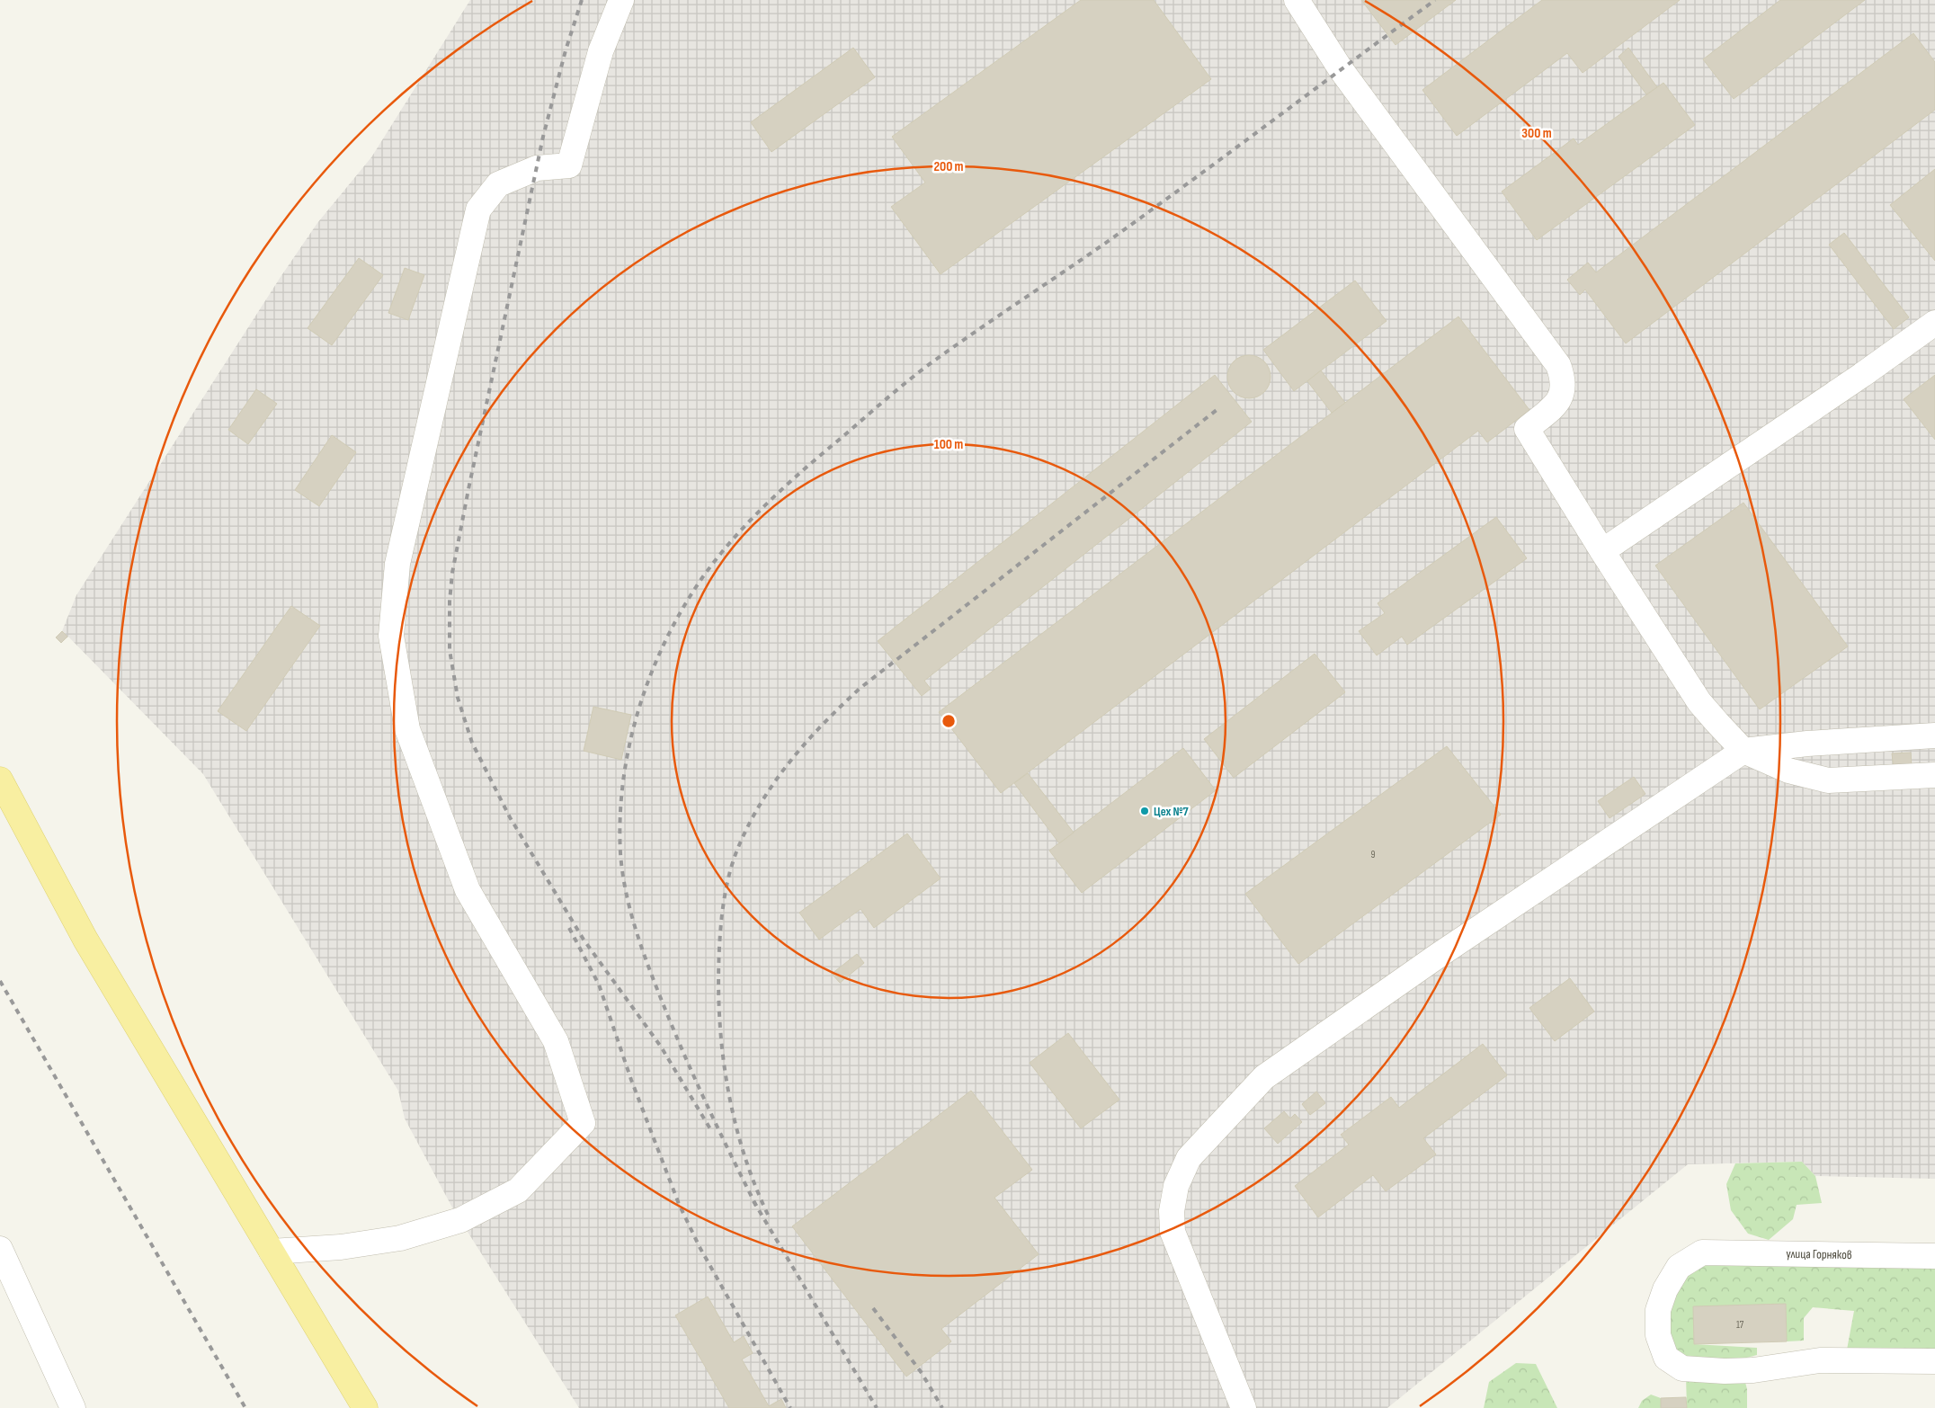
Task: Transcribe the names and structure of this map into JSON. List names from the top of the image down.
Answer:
{
  "streets": {
    "street": ["улица Горняков"]
  },
  "places": ["Цех №7"],
  "house_numbers": ["9", "17"],
  "rings": ["300 m", "200 m", "100 m"]
}
